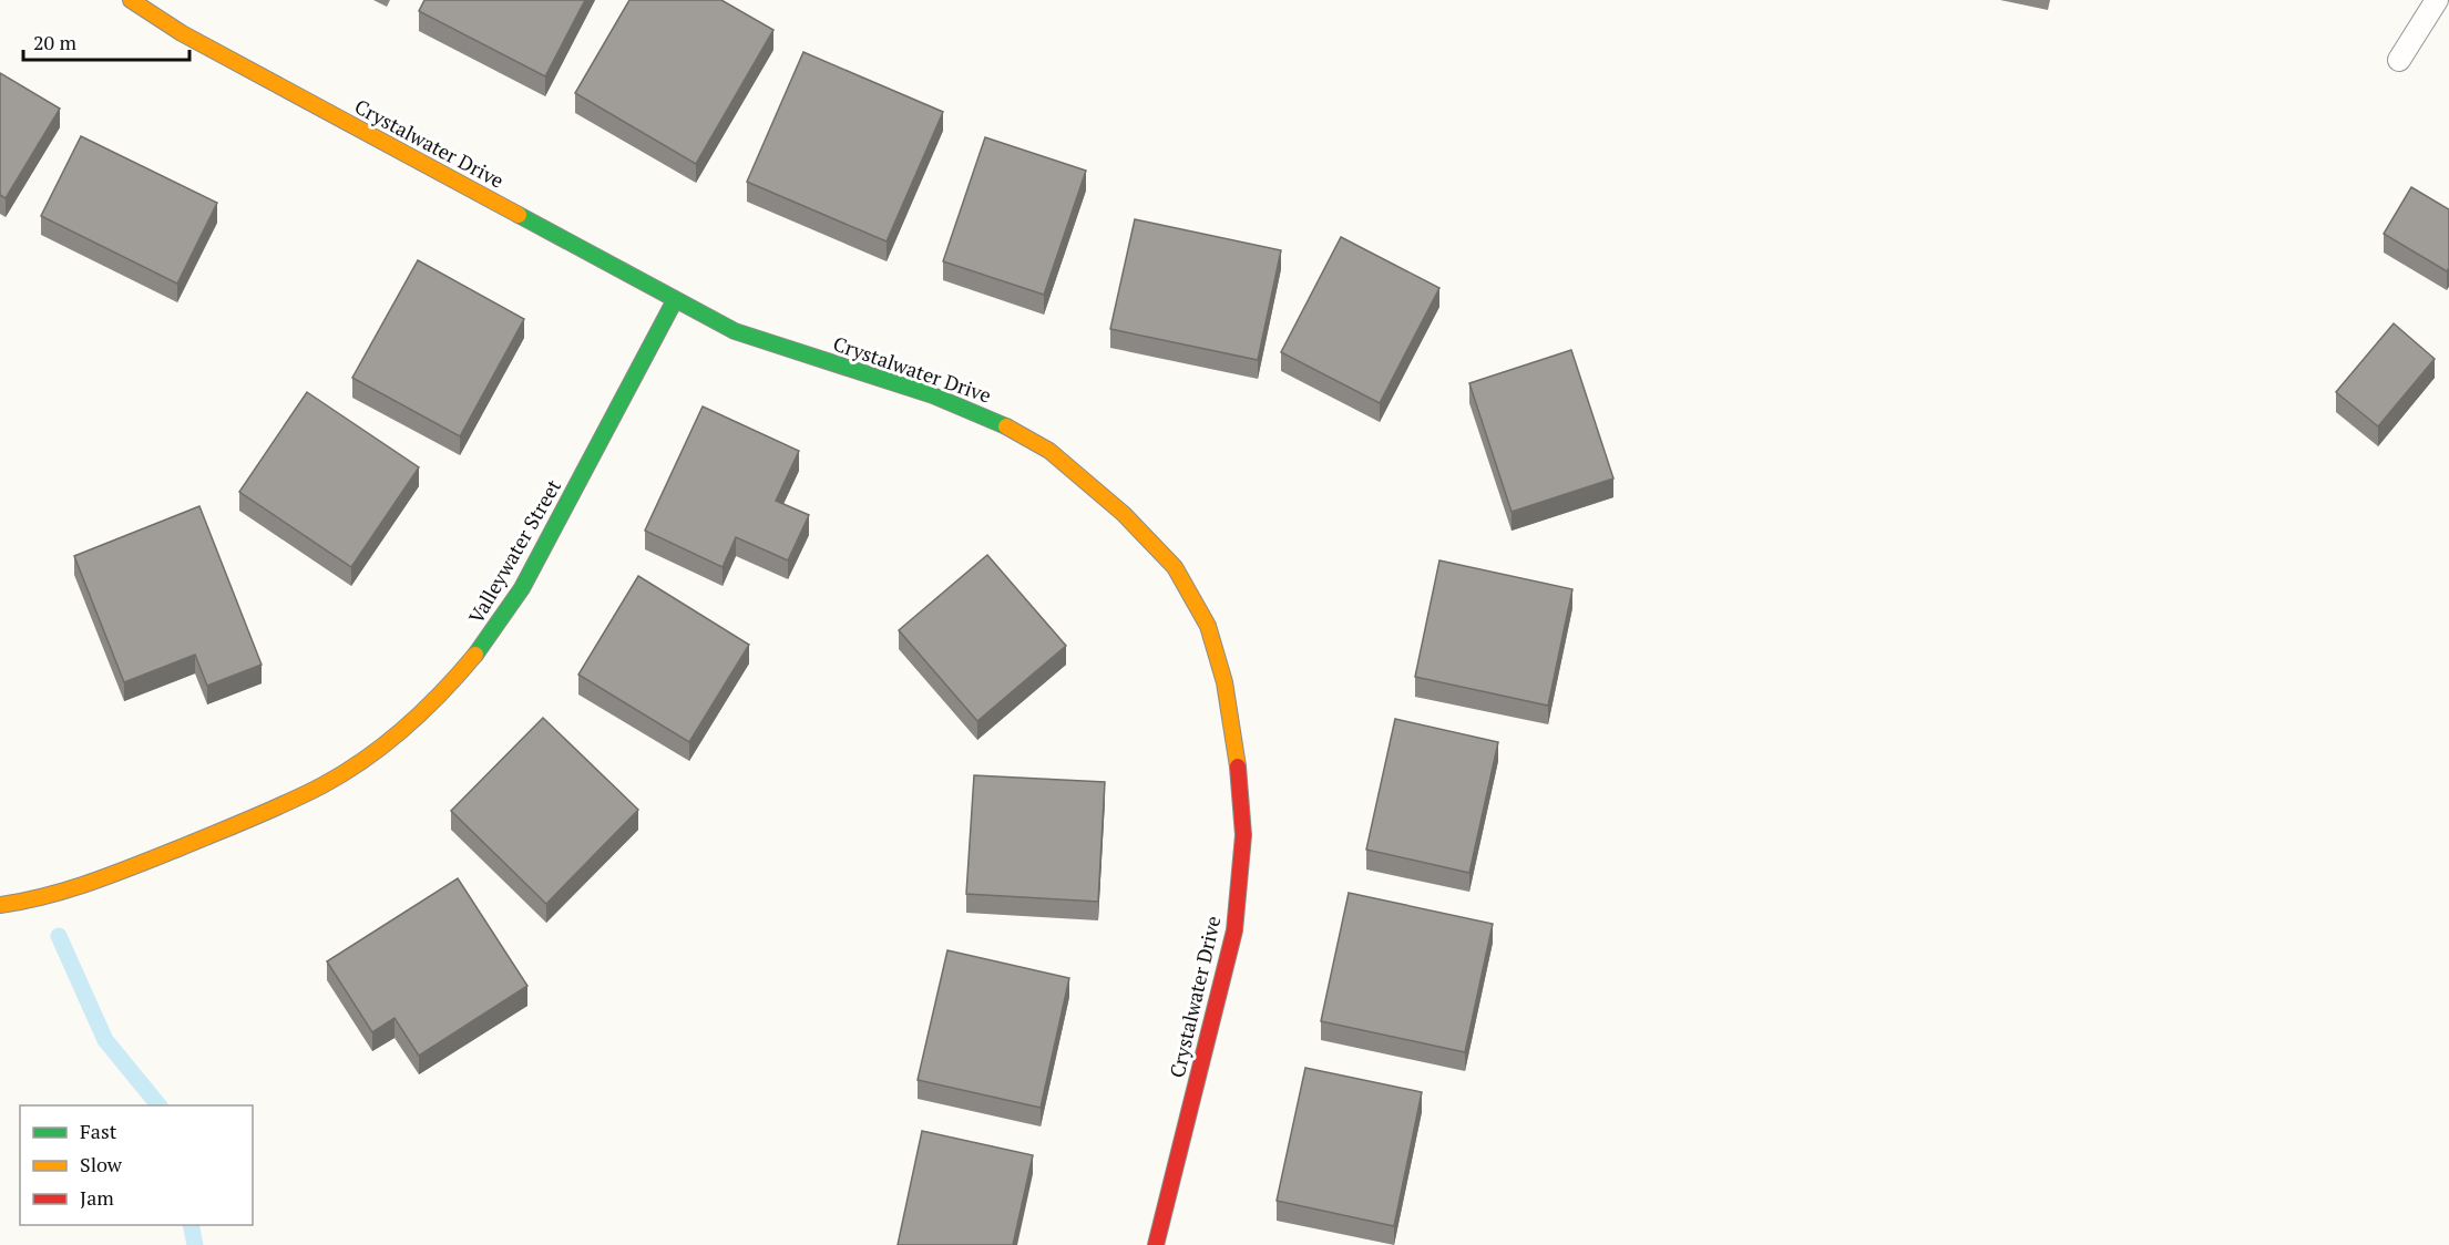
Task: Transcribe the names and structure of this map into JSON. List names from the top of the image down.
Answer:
{
  "streets": {
    "street": ["Crystalwater Drive", "Valleywater Street"]
  },
  "crossings": [
    ["Crystalwater Drive", "Valleywater Street"]
  ],
  "legend": ["Fast", "Slow", "Jam"],
  "scale_bar": "20 m"
}
